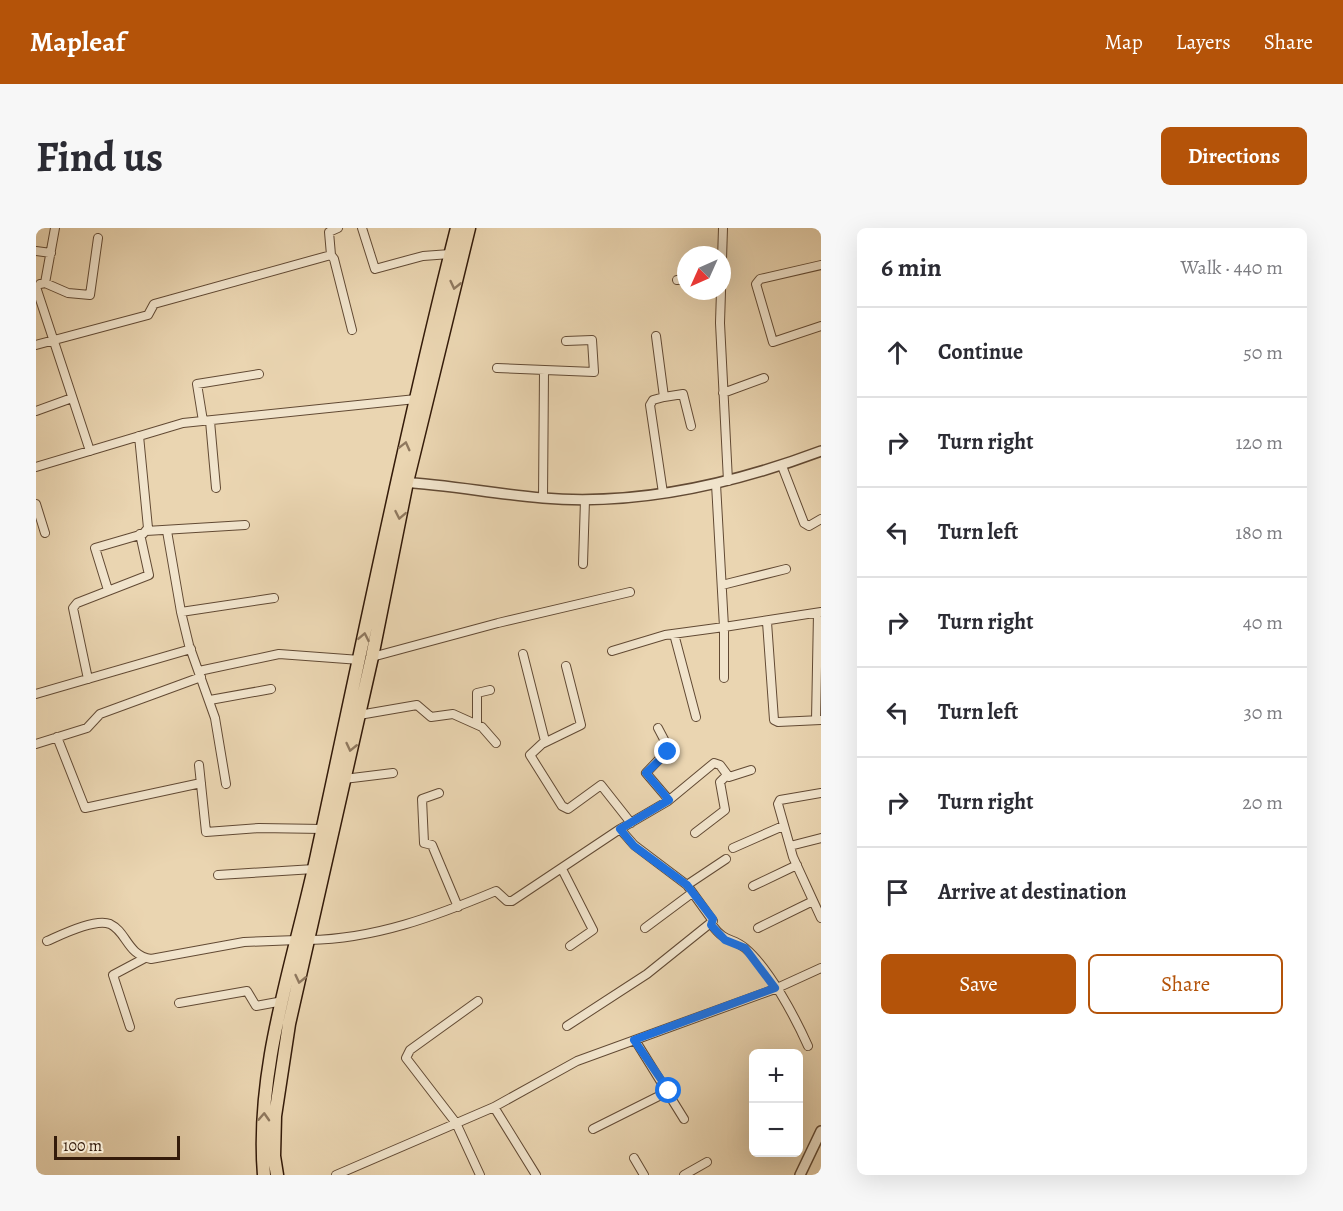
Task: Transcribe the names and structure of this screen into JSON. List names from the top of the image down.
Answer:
{
  "scale_bar": "100 m",
  "north": "bottom left",
  "page": {
    "header": "Mapleaf",
    "nav": ["Map", "Layers", "Share"],
    "buttons": [
      "Directions",
      ["Save", "Share"]
    ],
    "title": "Find us",
    "heading": ["6 min", "Walk · 440 m"],
    "list": [
      ["Continue", "50 m"],
      ["Turn right", "120 m"],
      ["Turn left", "180 m"],
      ["Turn right", "40 m"],
      ["Turn left", "30 m"],
      ["Turn right", "20 m"],
      "Arrive at destination"
    ],
    "map_buttons": ["+", "−"],
    "scale": "100 m"
  }
}
